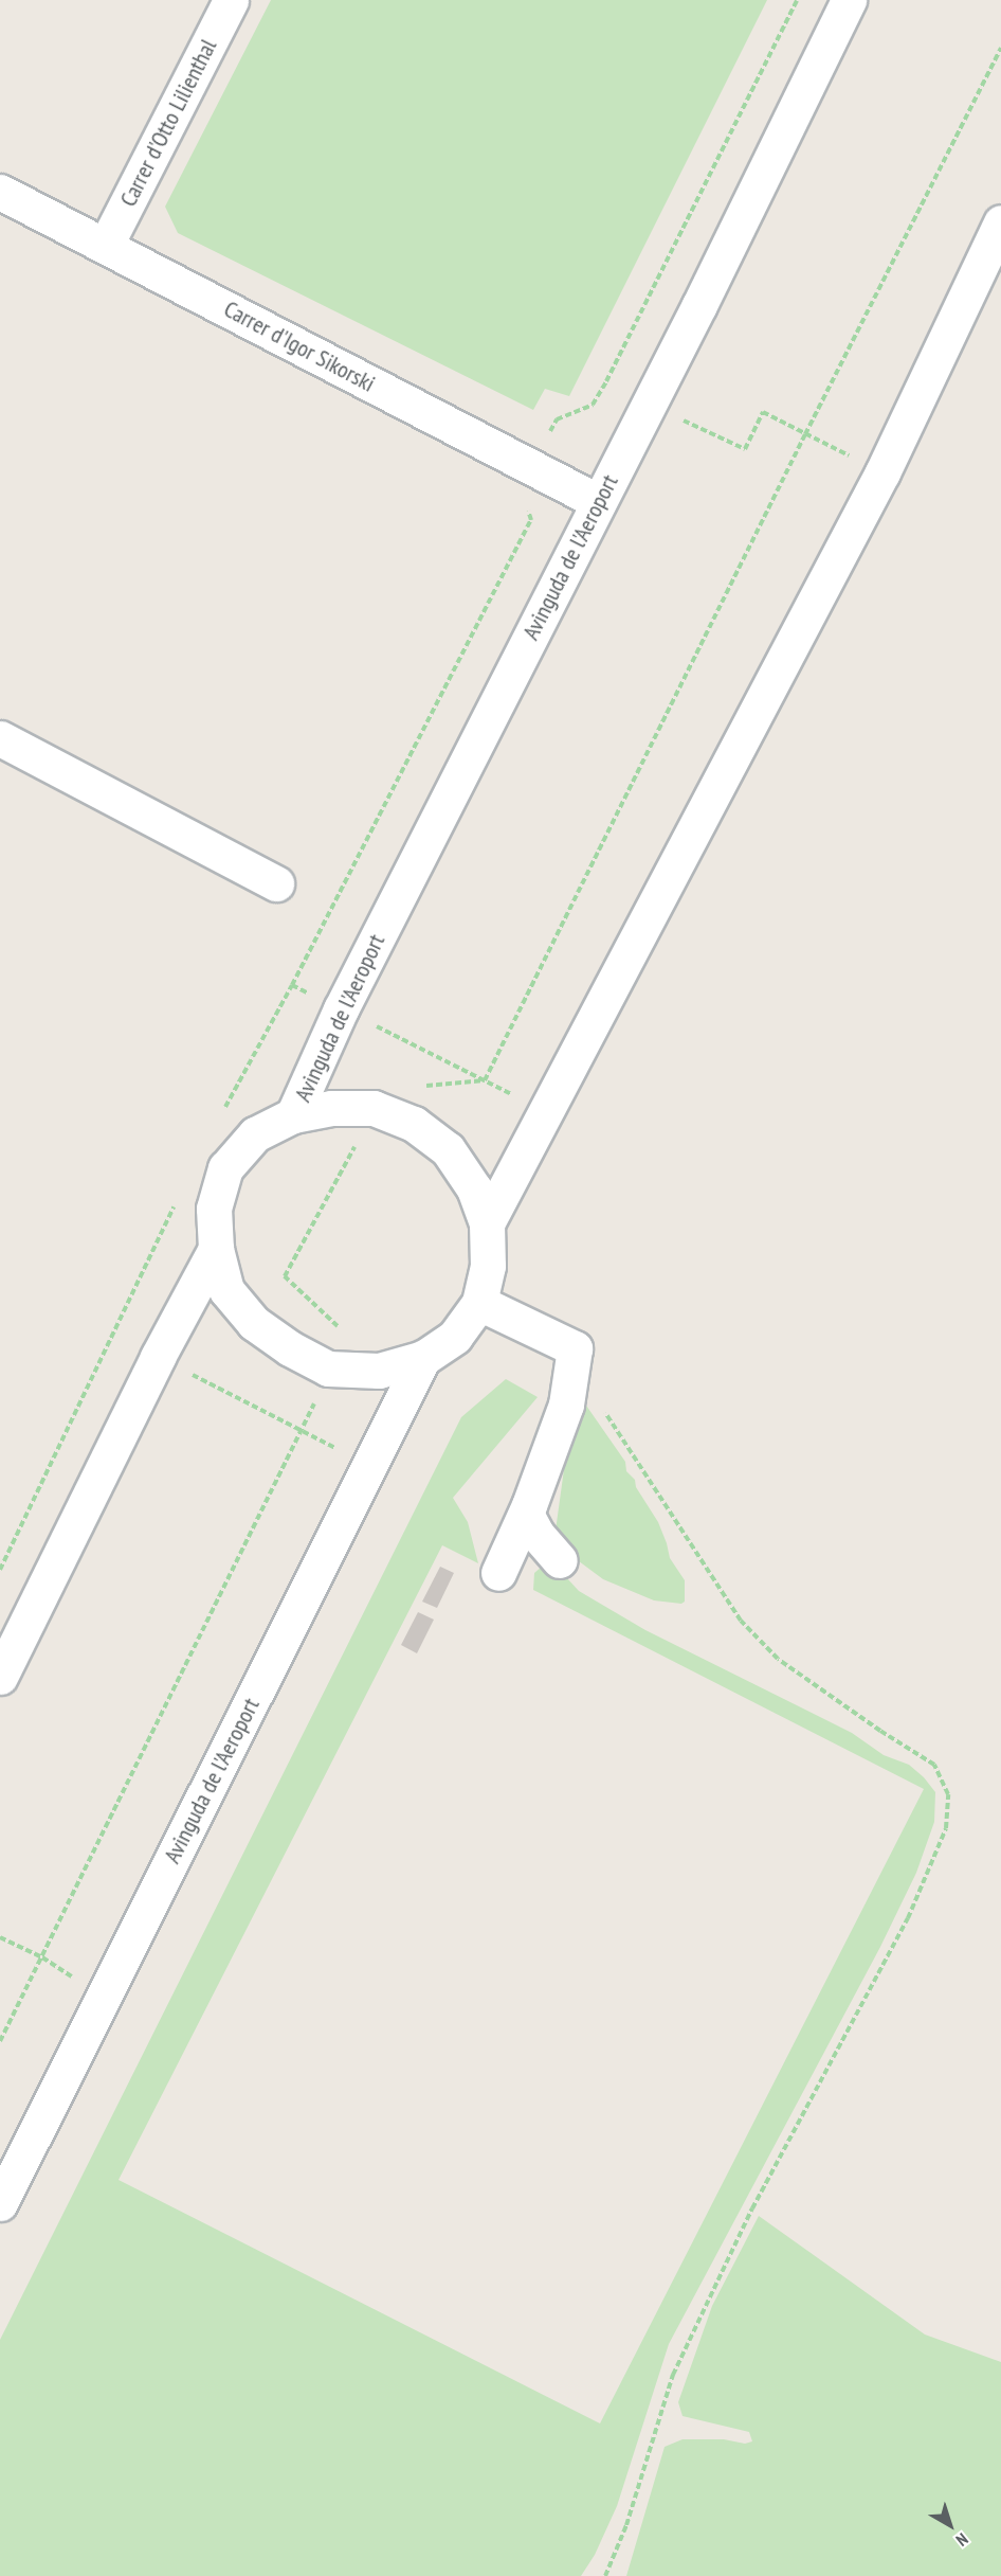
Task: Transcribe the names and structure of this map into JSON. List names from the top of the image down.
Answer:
{
  "streets": {
    "street": ["Carrer d'Otto Lilienthal", "Carrer d'Igor Sikorski", "Avinguda de l'Aeroport"]
  },
  "crossings": [
    ["Carrer d'Otto Lilienthal", "Carrer d'Igor Sikorski"],
    ["Carrer d'Igor Sikorski", "Avinguda de l'Aeroport"]
  ],
  "north": "bottom right"
}
